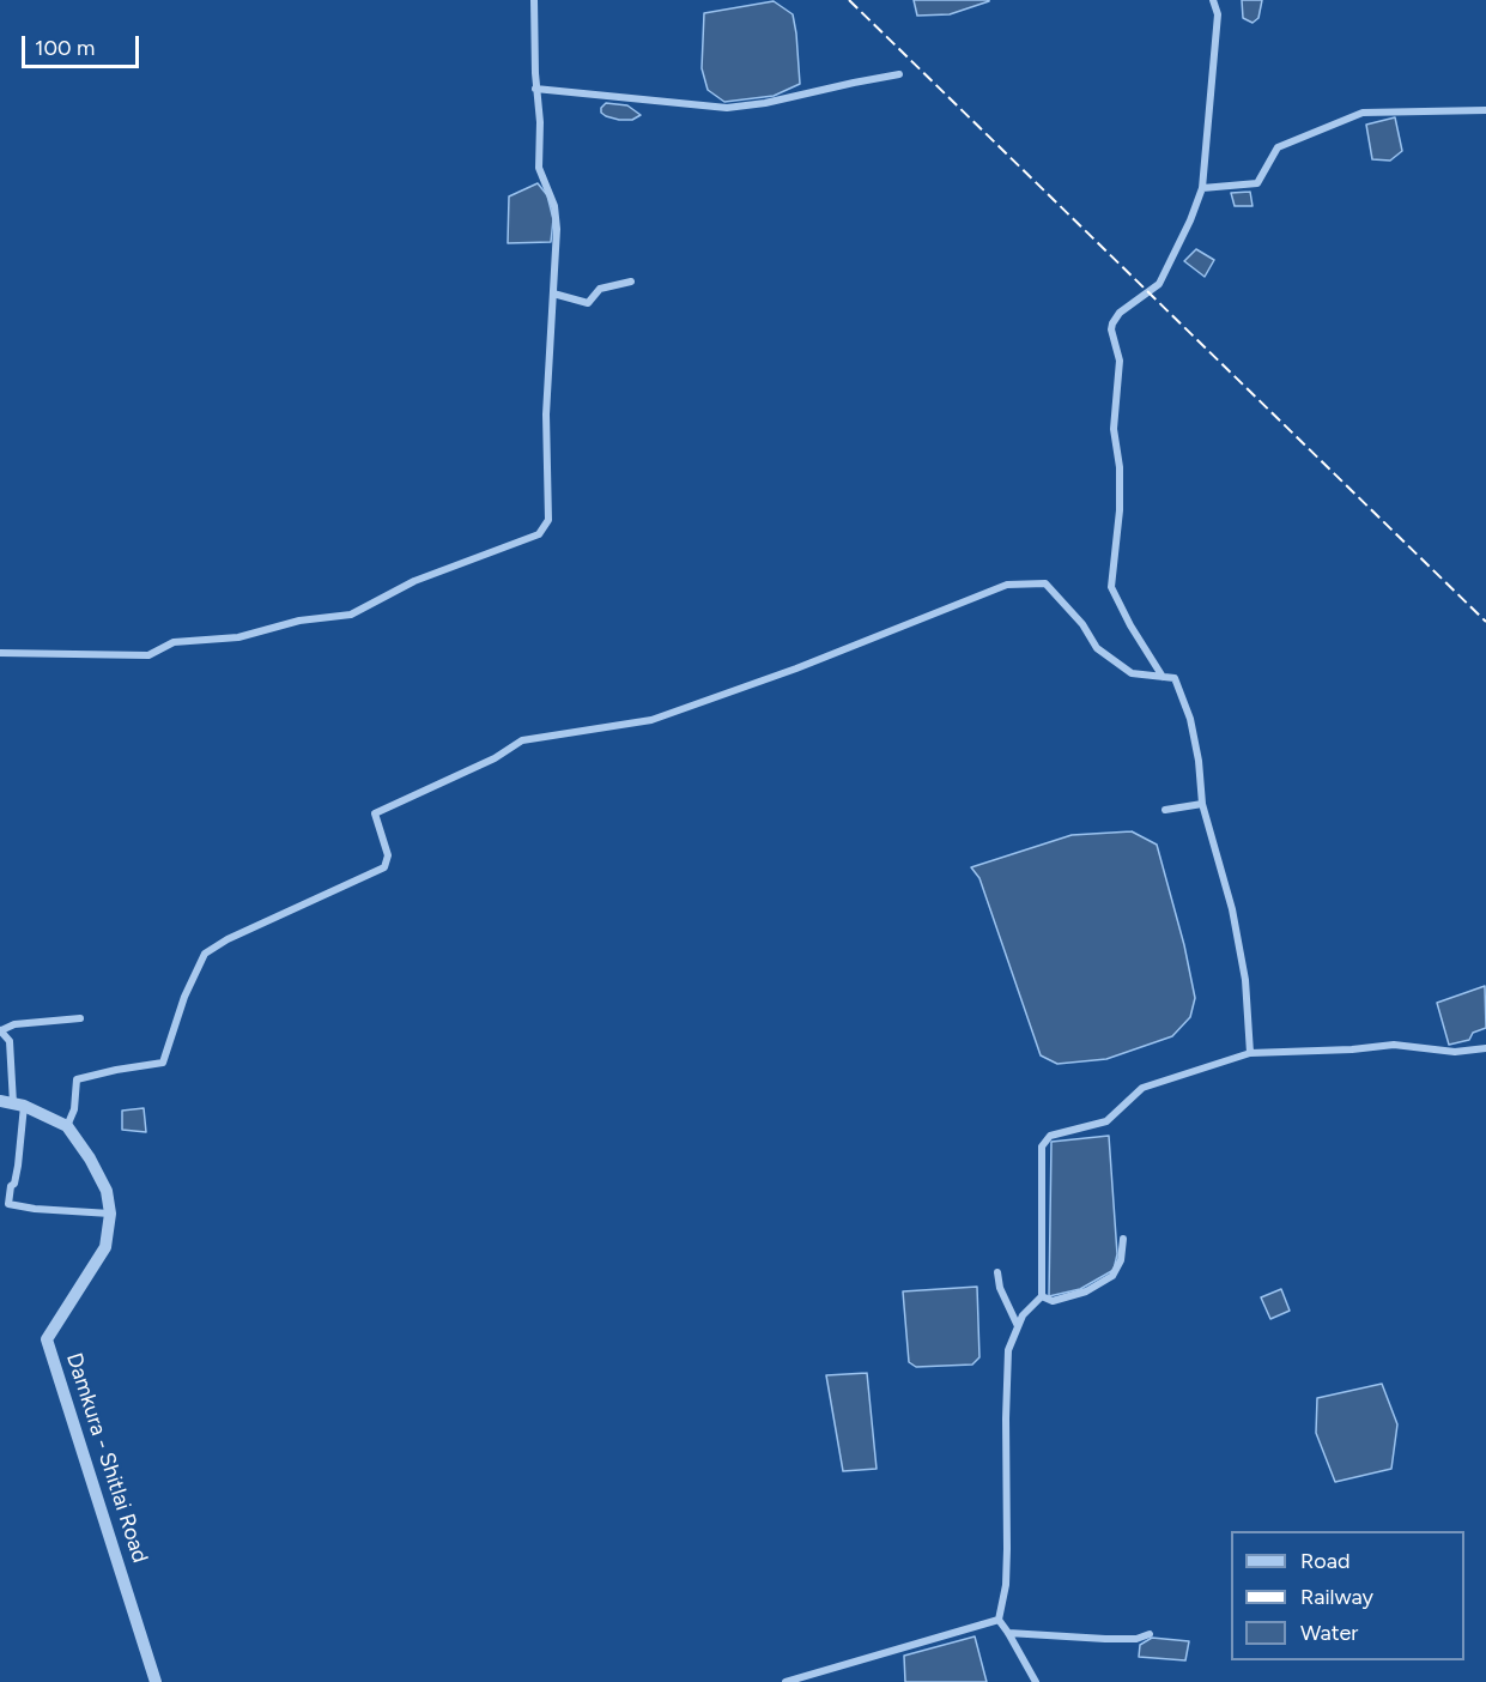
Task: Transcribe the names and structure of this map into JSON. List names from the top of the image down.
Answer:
{
  "streets": {
    "street": ["Damkura - Shitlai Road"]
  },
  "legend": ["Road", "Railway", "Water"],
  "scale_bar": "100 m"
}
